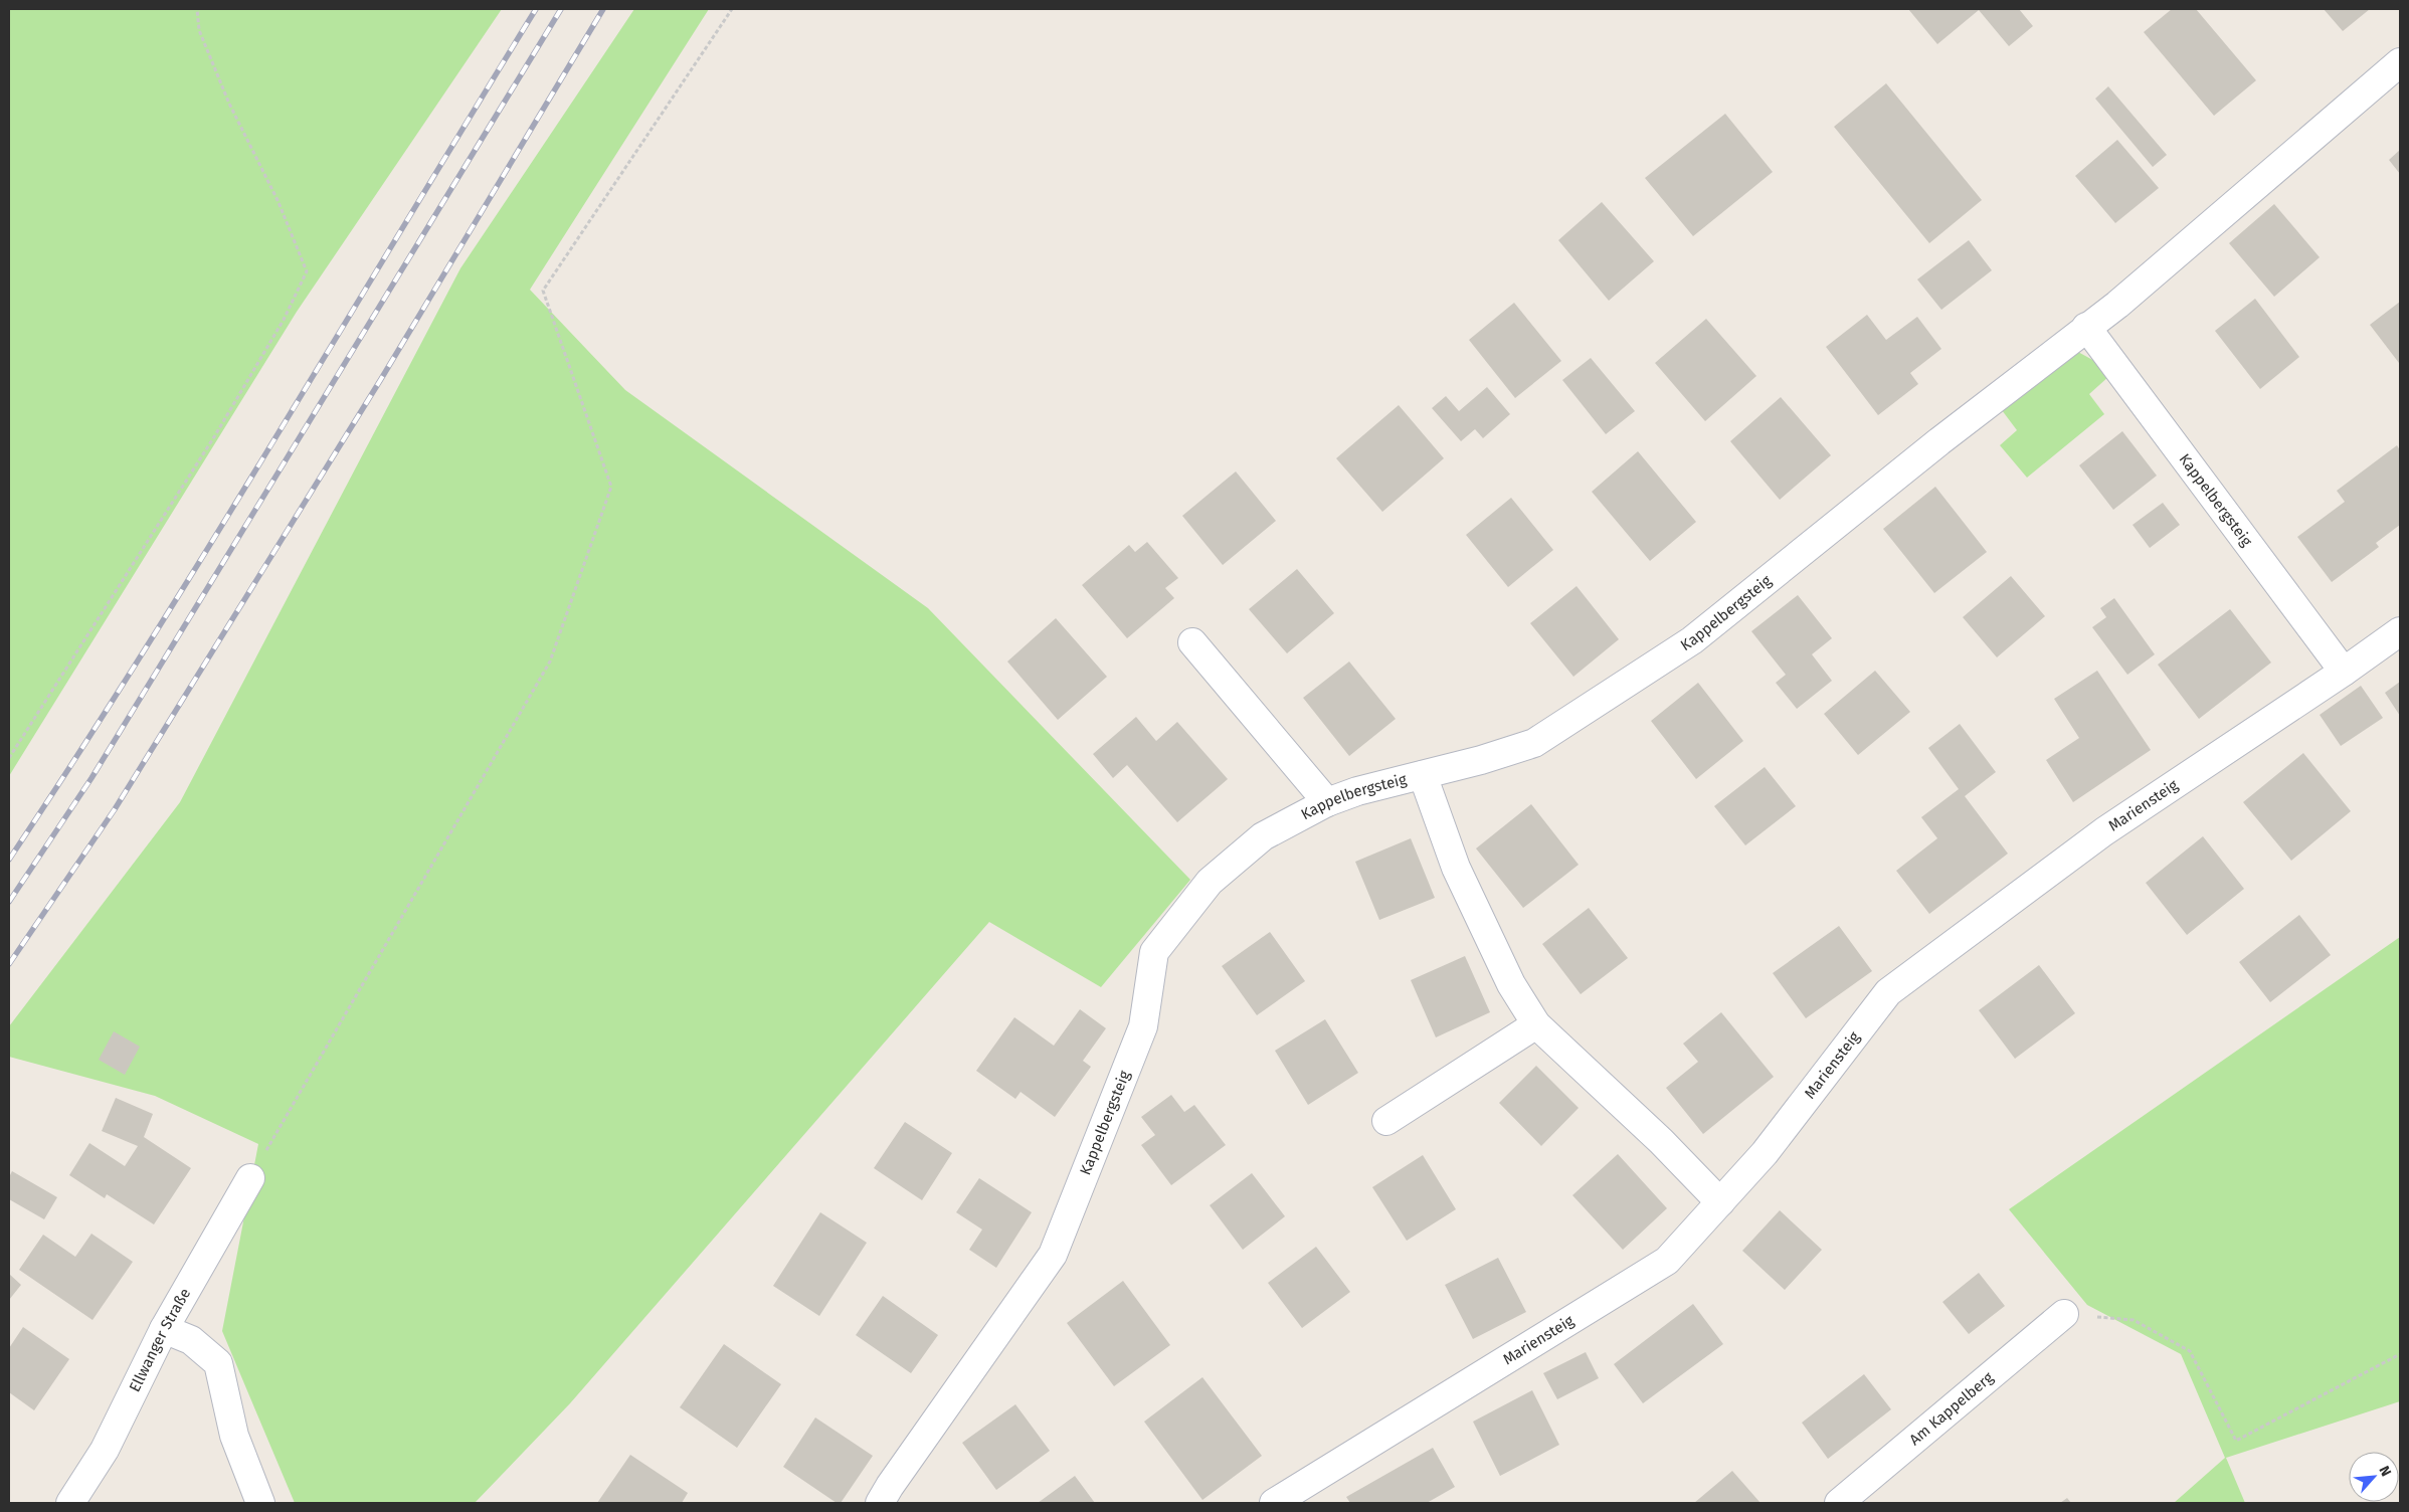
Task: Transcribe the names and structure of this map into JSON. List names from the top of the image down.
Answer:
{
  "streets": {
    "street": [
      "Kappelbergsteig",
      "Mariensteig",
      "Ellwanger Straße",
      "Am Kappelberg"
    ]
  },
  "crossings": [
    ["Kappelbergsteig", "Mariensteig"]
  ],
  "north": "top right"
}
